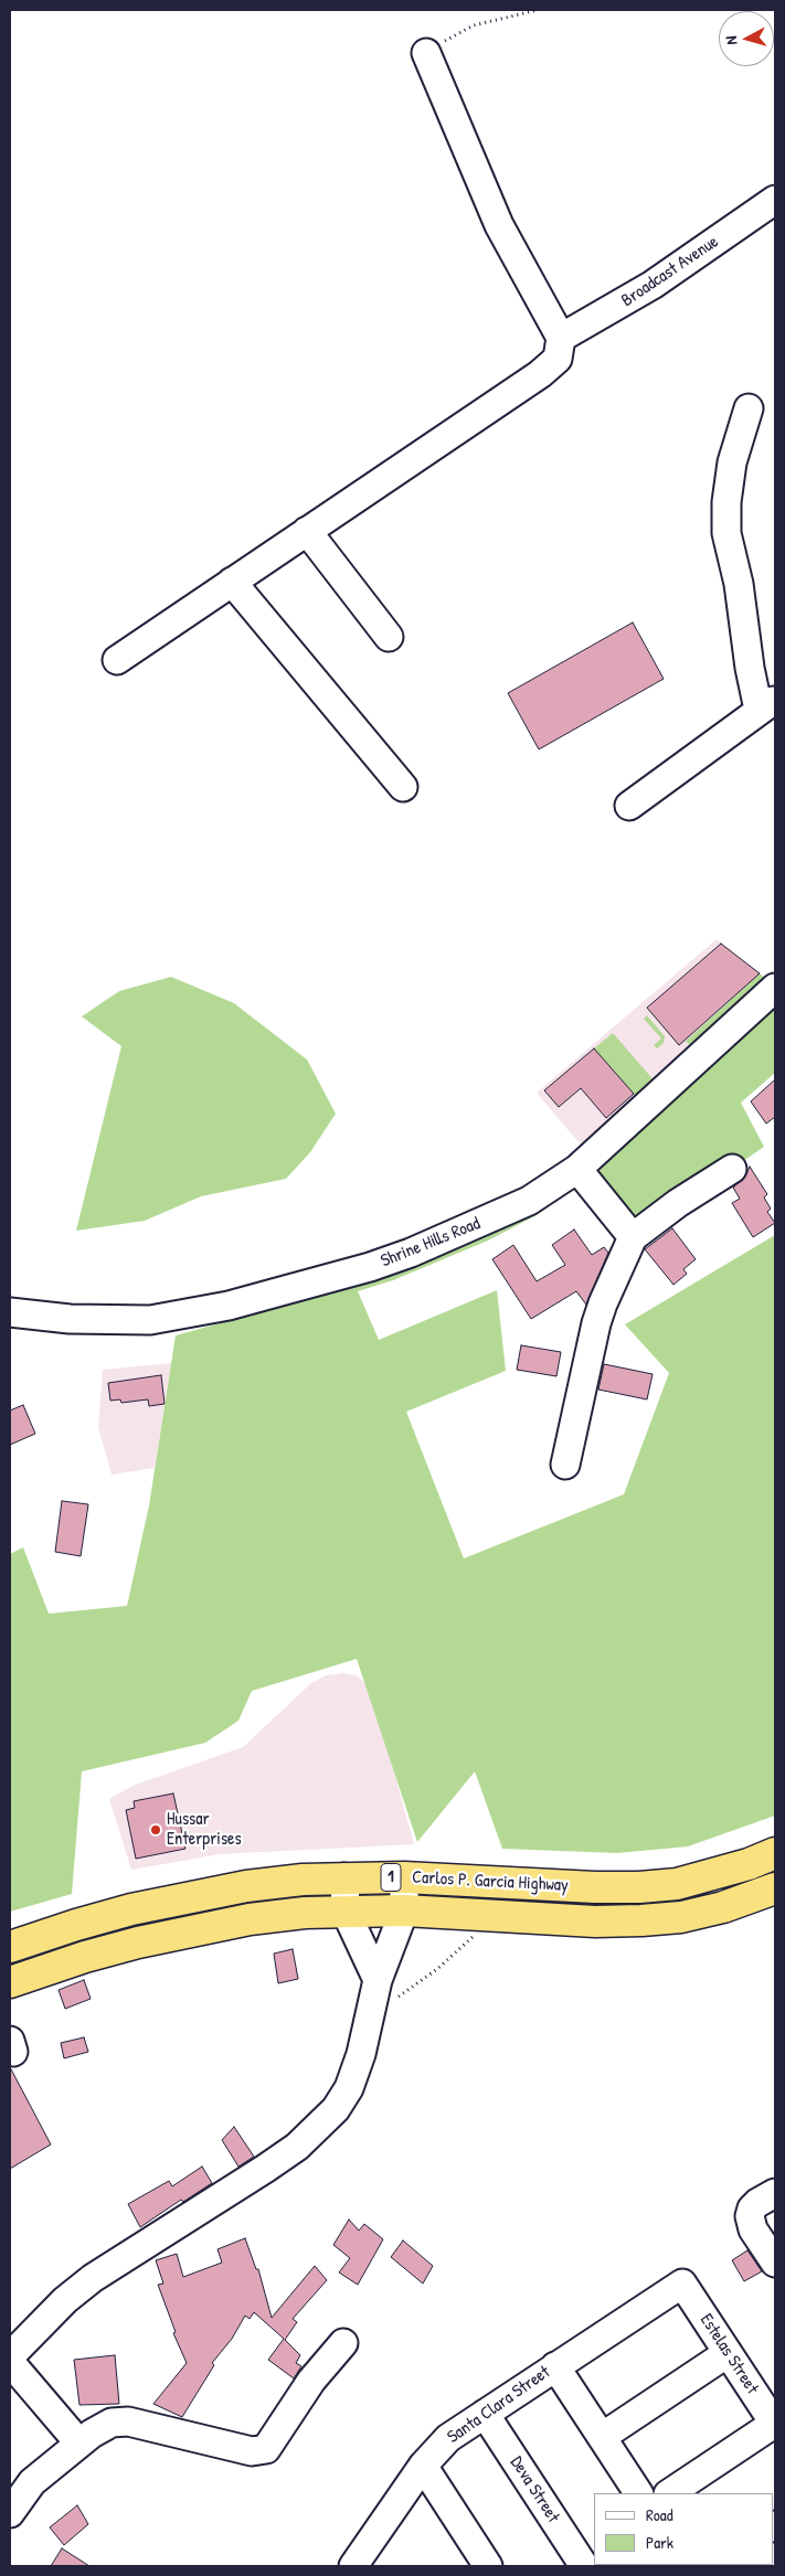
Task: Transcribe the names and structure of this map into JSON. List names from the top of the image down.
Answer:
{
  "streets": {
    "highway": ["1", "Carlos P. Garcia Highway"],
    "street": [
      "Broadcast Avenue",
      "Shrine Hills Road",
      "Estelas Street",
      "Santa Clara Street",
      "Deva Street"
    ]
  },
  "crossings": [
    ["Estelas Street", "Santa Clara Street"],
    ["Santa Clara Street", "Deva Street"]
  ],
  "places": ["Hussar Enterprises"],
  "legend": ["Road", "Park"],
  "north": "left"
}
